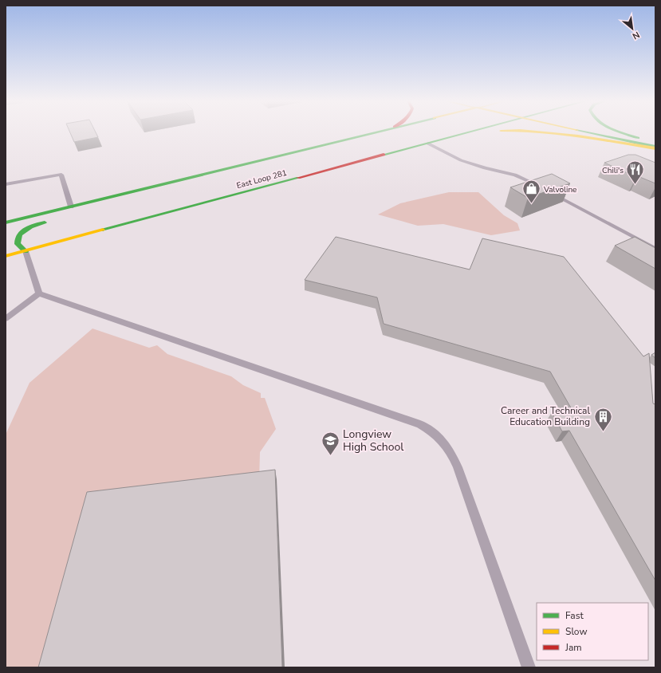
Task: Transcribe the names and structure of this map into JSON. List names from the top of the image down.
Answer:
{
  "streets": {
    "main road": ["East Loop 281"]
  },
  "places": {
    "restaurant": ["Chili's"],
    "shop": ["Valvoline"],
    "building": ["Career and Technical Education Building"],
    "school or university": ["Longview High School"]
  },
  "legend": ["Fast", "Slow", "Jam"],
  "north": "bottom right"
}
